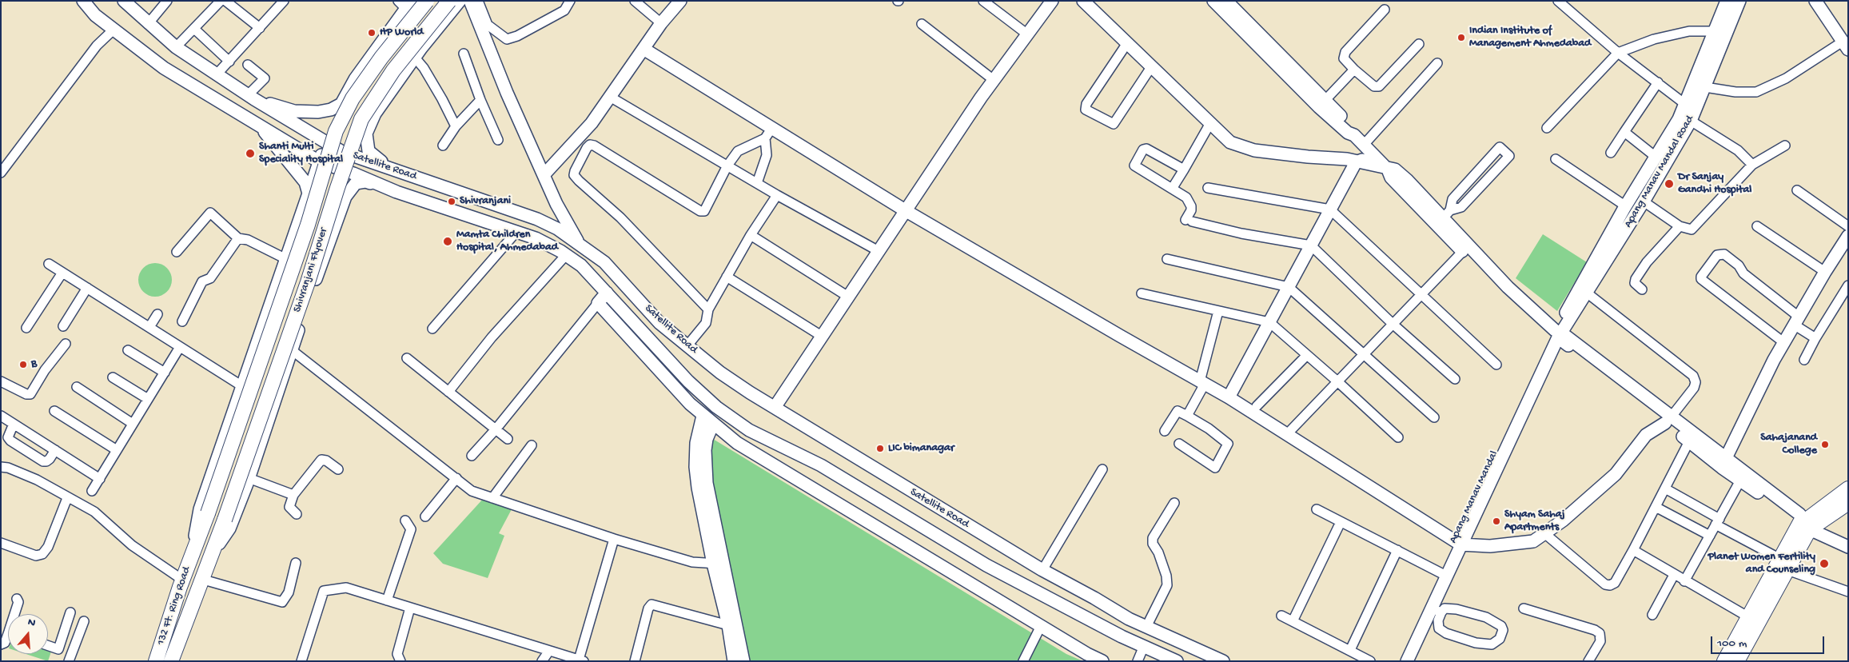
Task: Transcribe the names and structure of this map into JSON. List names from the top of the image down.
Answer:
{
  "streets": {
    "main road": ["Shivranjani Flyover", "132 Ft. Ring Road"],
    "street": ["Satellite Road", "Apang Manav Mandal Road", "Apang Manav Mandal"]
  },
  "crossings": [
    ["Apang Manav Mandal Road", "Apang Manav Mandal"],
    ["Shivranjani Flyover", "132 Ft. Ring Road"]
  ],
  "places": [
    "HP World",
    "Indian Institute of Management Ahmedabad",
    "Shanti Multi Speciality Hospital",
    "Dr Sanjay Gandhi Hospital",
    "Shivranjani",
    "Mamta Children Hospital, Ahmedabad",
    "B",
    "Sahajanand College",
    "LIC bimanagar",
    "Shyam Sahaj Apartments",
    "Planet Women Fertility and Counseling"
  ],
  "scale_bar": "100 m",
  "north": "top"
}
